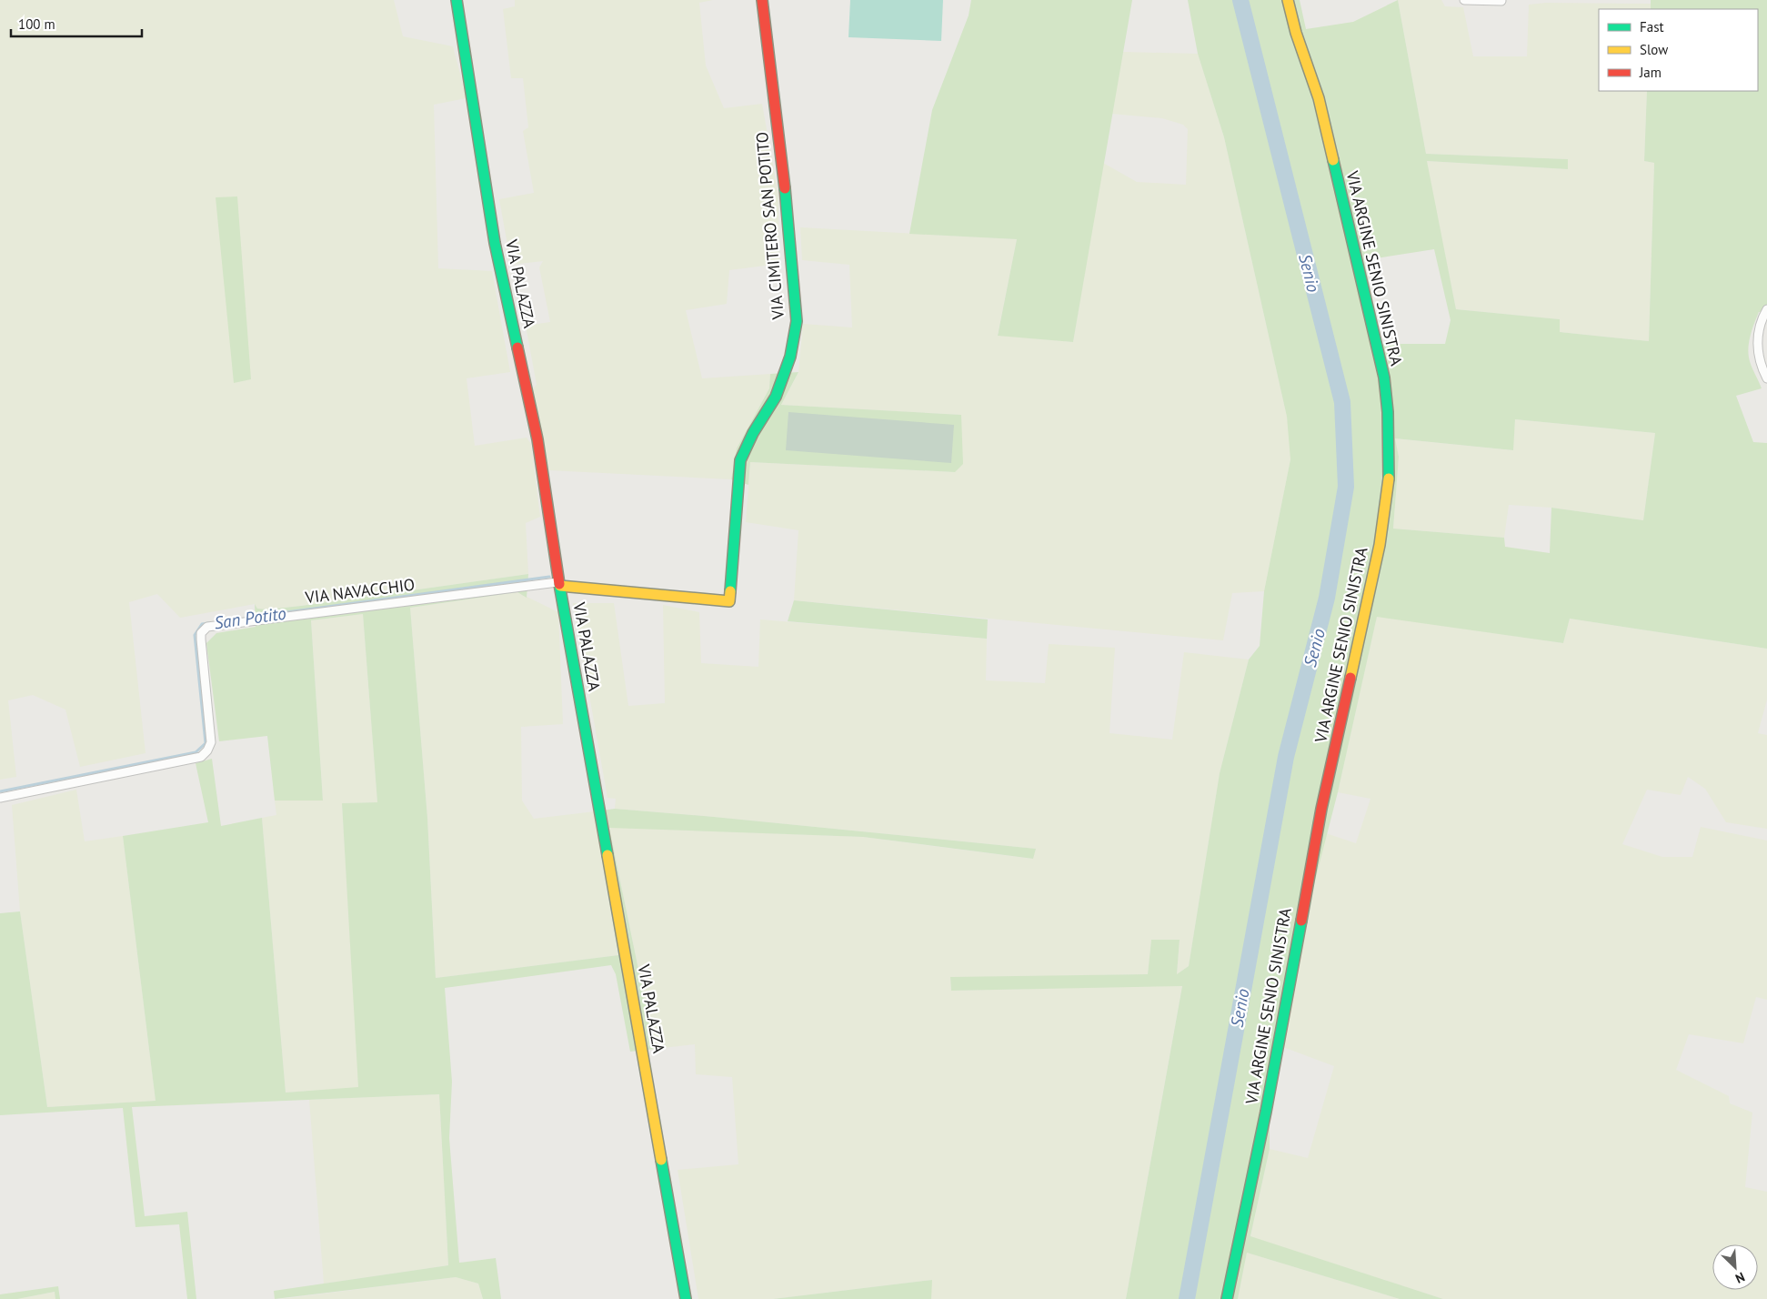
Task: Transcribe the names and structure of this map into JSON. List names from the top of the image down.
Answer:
{
  "streets": {
    "street": [
      "VIA CIMITERO SAN POTITO",
      "VIA ARGINE SENIO SINISTRA",
      "VIA PALAZZA",
      "VIA NAVACCHIO"
    ]
  },
  "crossings": [
    ["VIA CIMITERO SAN POTITO", "VIA NAVACCHIO"],
    ["VIA PALAZZA", "VIA NAVACCHIO"]
  ],
  "water": ["Senio", "San Potito"],
  "legend": ["Fast", "Slow", "Jam"],
  "scale_bar": "100 m",
  "north": "bottom right"
}
